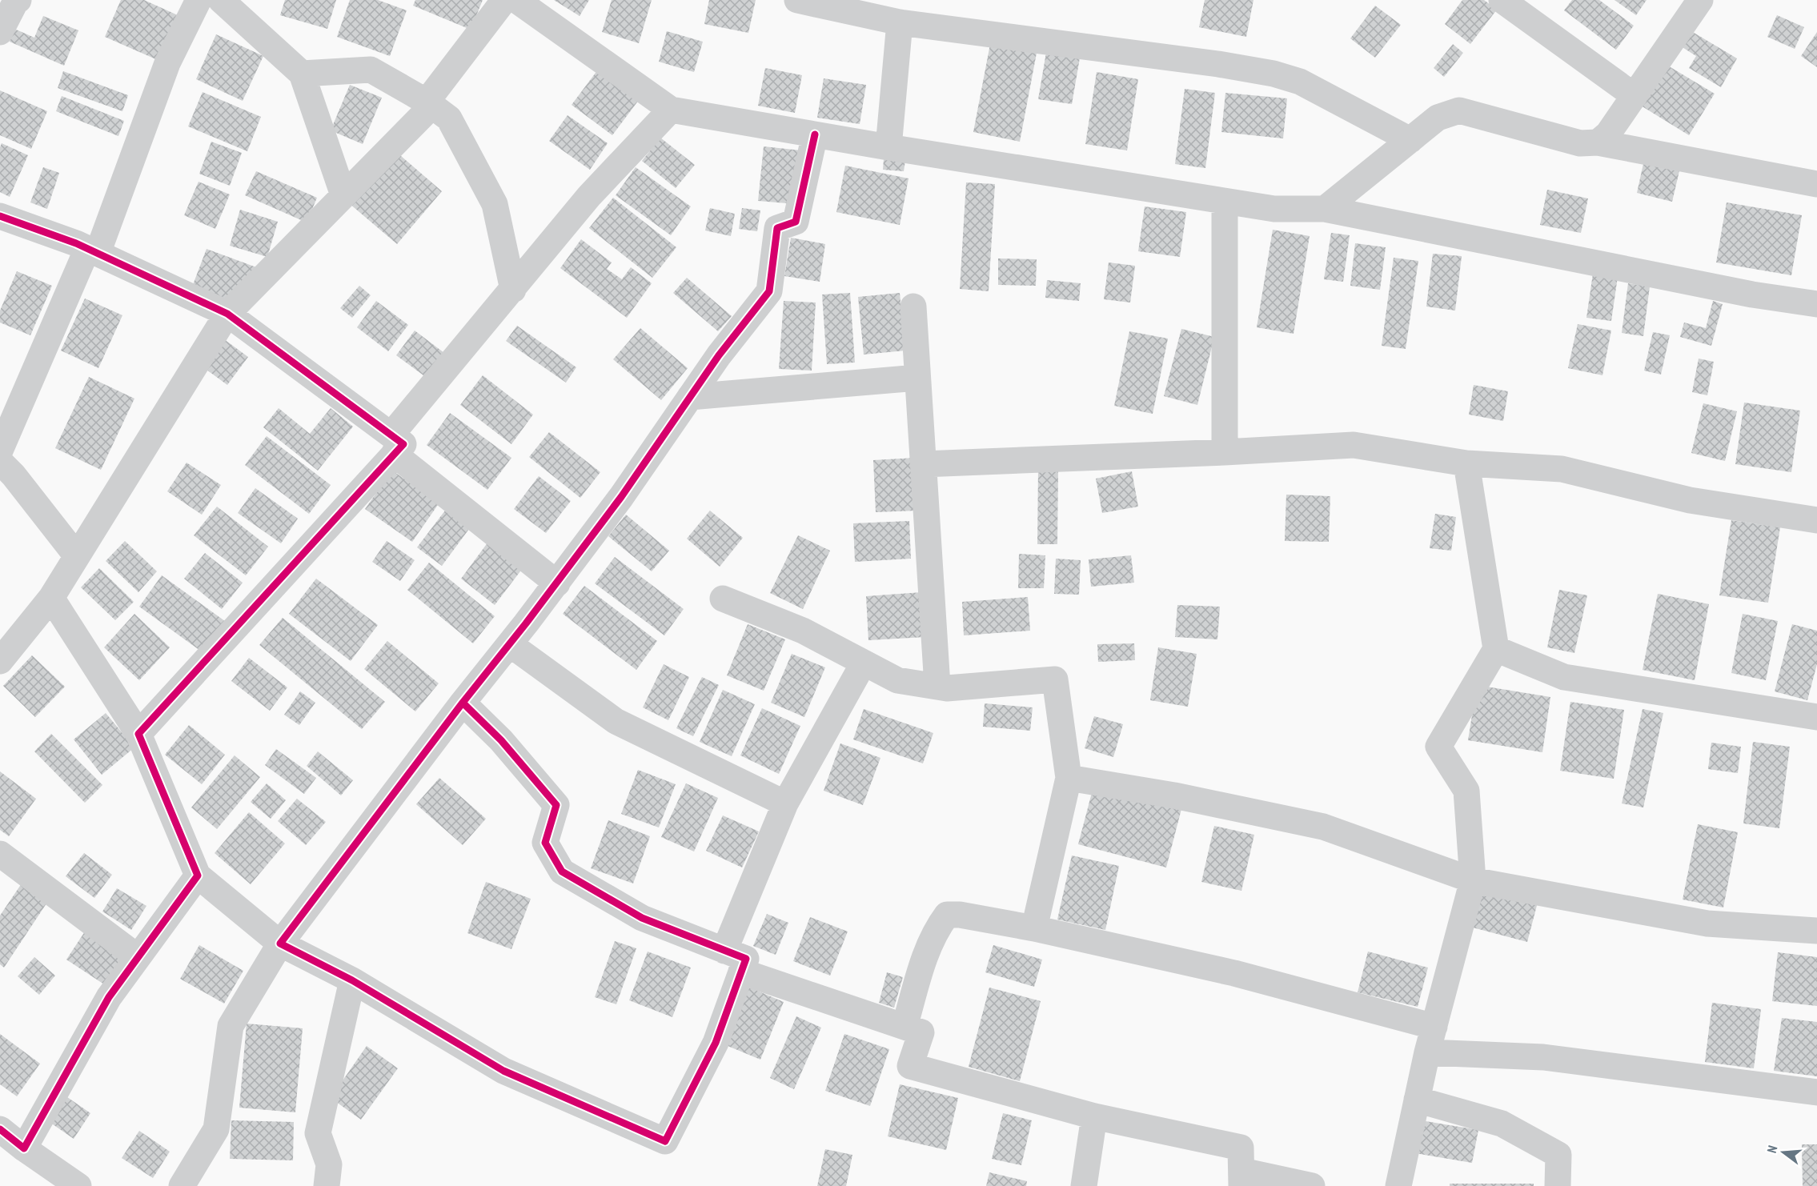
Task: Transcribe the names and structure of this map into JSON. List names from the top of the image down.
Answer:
{
  "north": "left"
}
